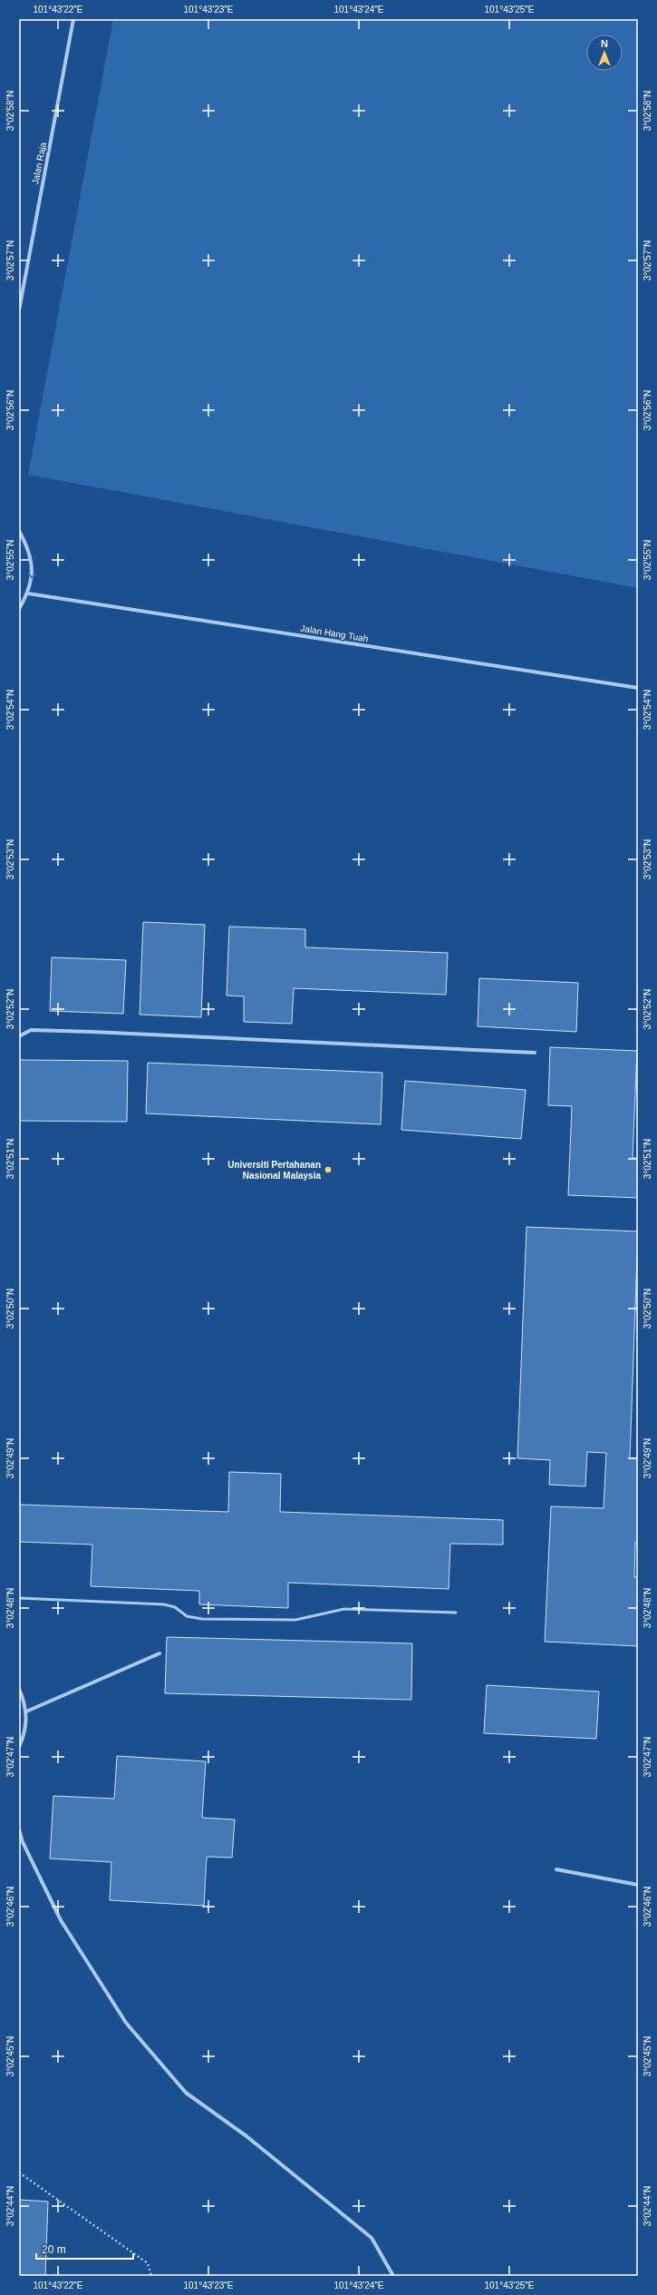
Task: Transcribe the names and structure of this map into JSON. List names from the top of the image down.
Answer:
{
  "streets": {
    "street": ["Jalan Raja", "Jalan Hang Tuah"]
  },
  "places": ["Universiti Pertahanan Nasional Malaysia"],
  "scale_bar": "20 m",
  "north": "top",
  "coordinates": [
    "101°43'22\"E",
    "101°43'23\"E",
    "101°43'24\"E",
    "101°43'25\"E",
    "3°02'58\"N",
    "3°02'57\"N",
    "3°02'56\"N",
    "3°02'55\"N",
    "3°02'54\"N",
    "3°02'53\"N",
    "3°02'52\"N",
    "3°02'51\"N",
    "3°02'50\"N",
    "3°02'49\"N",
    "3°02'48\"N",
    "3°02'47\"N",
    "3°02'46\"N",
    "3°02'45\"N",
    "3°02'44\"N"
  ]
}
